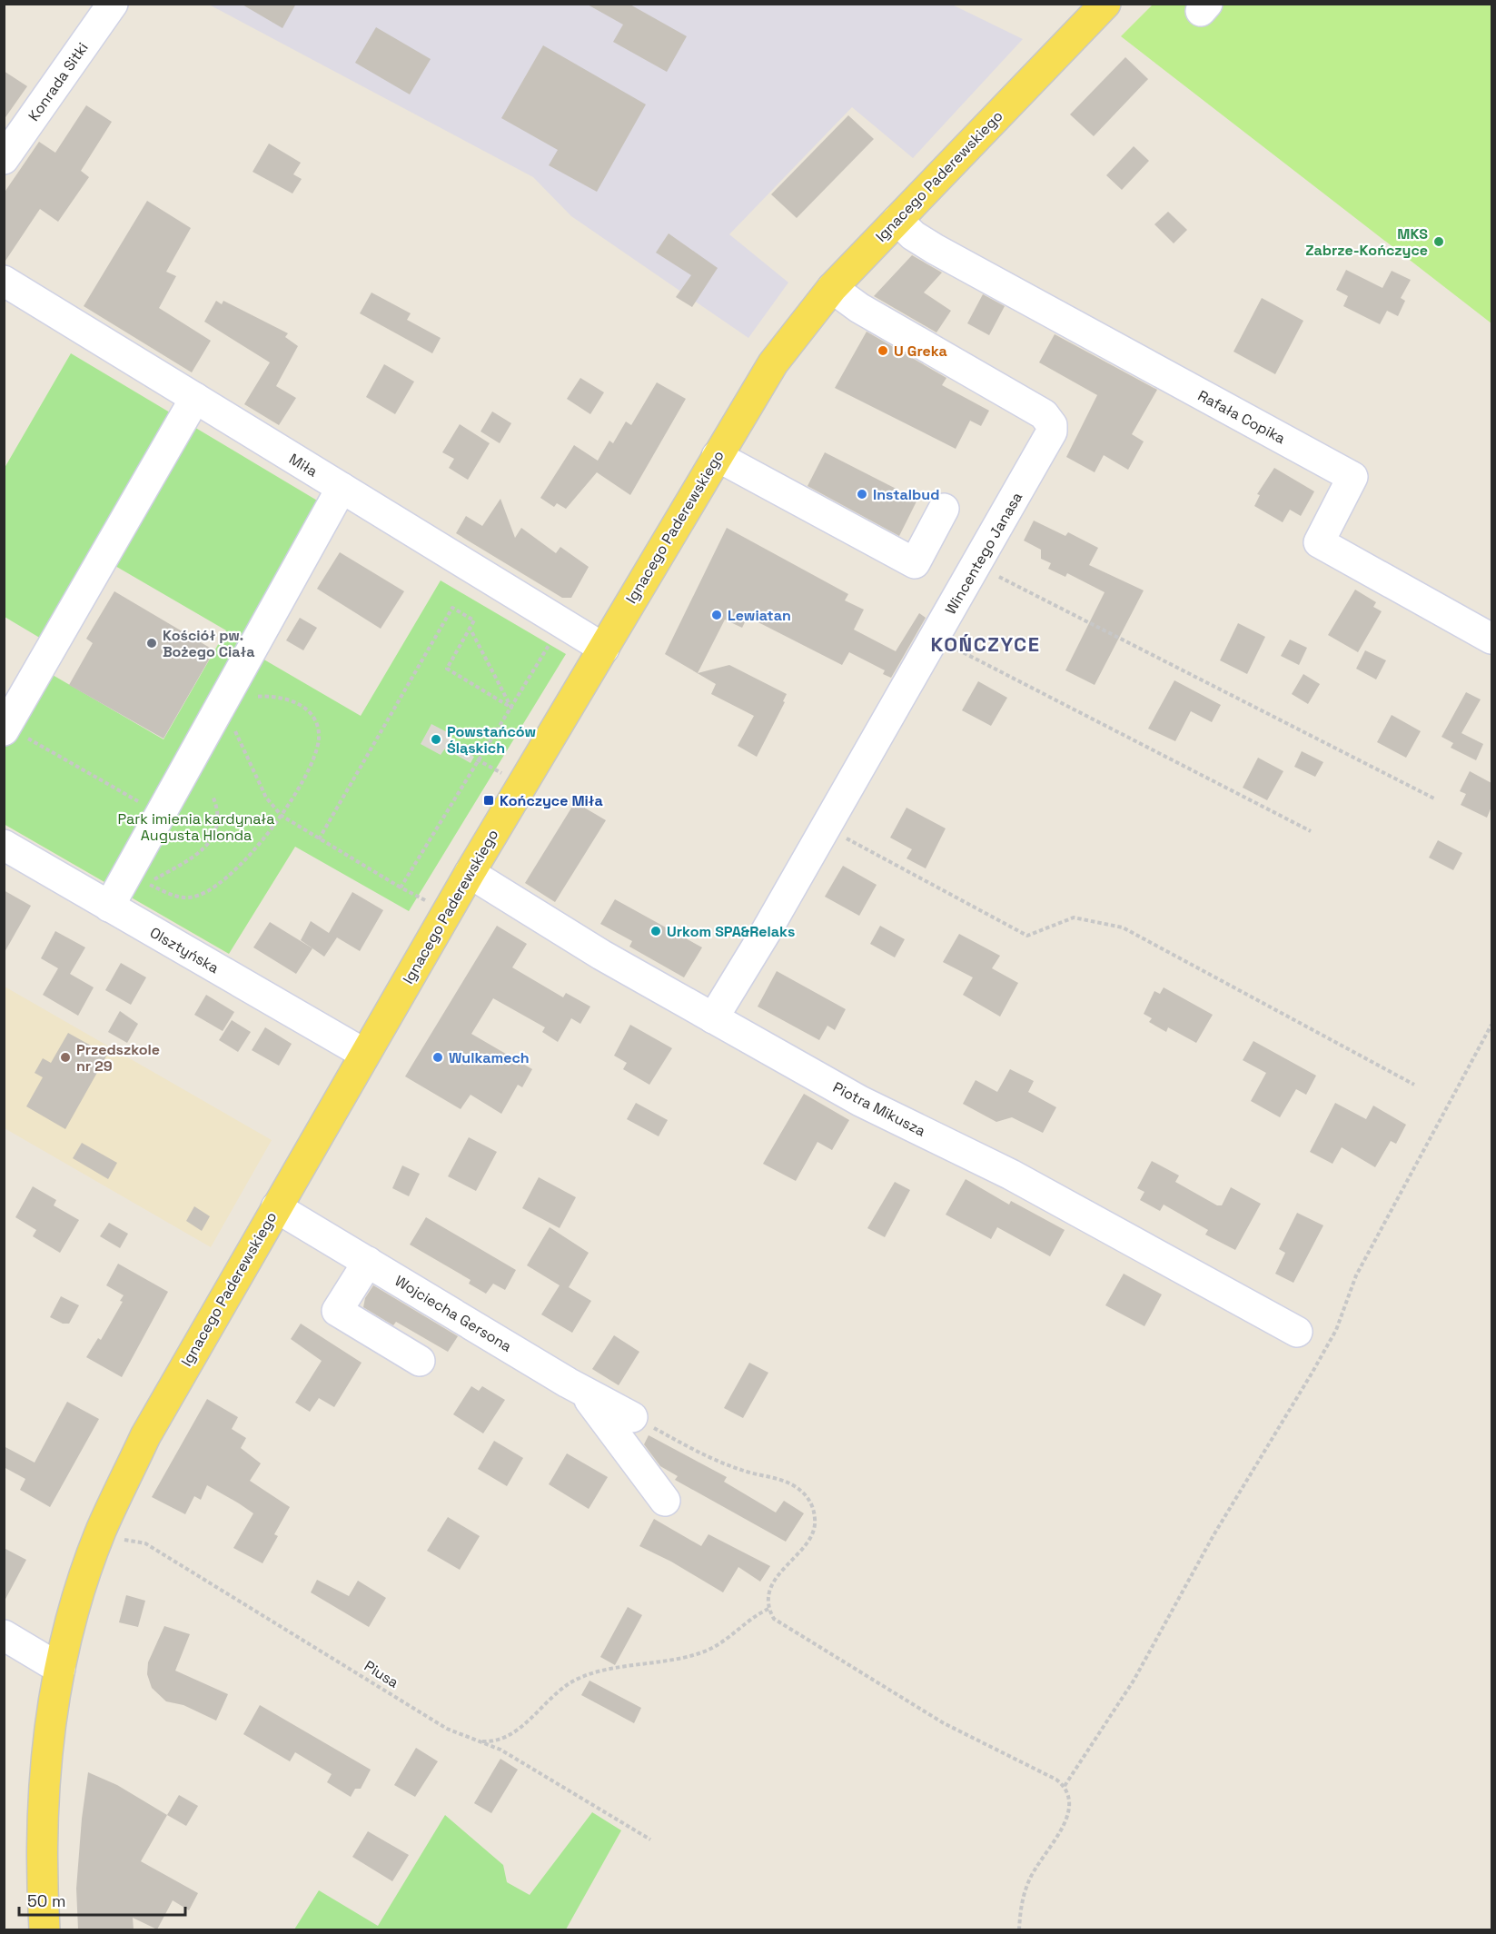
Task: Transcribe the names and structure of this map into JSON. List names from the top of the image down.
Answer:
{
  "streets": {
    "main road": ["Ignacego Paderewskiego"],
    "street": [
      "Konrada Sitki",
      "Rafała Copika",
      "Miła",
      "Wincentego Janasa",
      "Olsztyńska",
      "Piotra Mikusza",
      "Wojciecha Gersona"
    ],
    "path": ["Piusa"]
  },
  "crossings": [
    ["Ignacego Paderewskiego", "Rafała Copika"],
    ["Ignacego Paderewskiego", "Miła"],
    ["Ignacego Paderewskiego", "Wincentego Janasa"],
    ["Ignacego Paderewskiego", "Olsztyńska"],
    ["Ignacego Paderewskiego", "Piotra Mikusza"],
    ["Ignacego Paderewskiego", "Wojciecha Gersona"],
    ["Ignacego Paderewskiego", "Piusa"],
    ["Wincentego Janasa", "Piotra Mikusza"]
  ],
  "districts": ["KOŃCZYCE"],
  "parks": ["Park imienia kardynała Augusta Hlonda"],
  "places": {
    "other": [
      "MKS Zabrze-Kończyce",
      "U Greka",
      "Instalbud",
      "Lewiatan",
      "Kościół pw. Bożego Ciała",
      "Powstańców Śląskich",
      "Urkom SPA&Relaks",
      "Przedszkole nr 29",
      "Wulkamech"
    ],
    "transit": ["Kończyce Miła"]
  },
  "scale_bar": "50 m"
}
